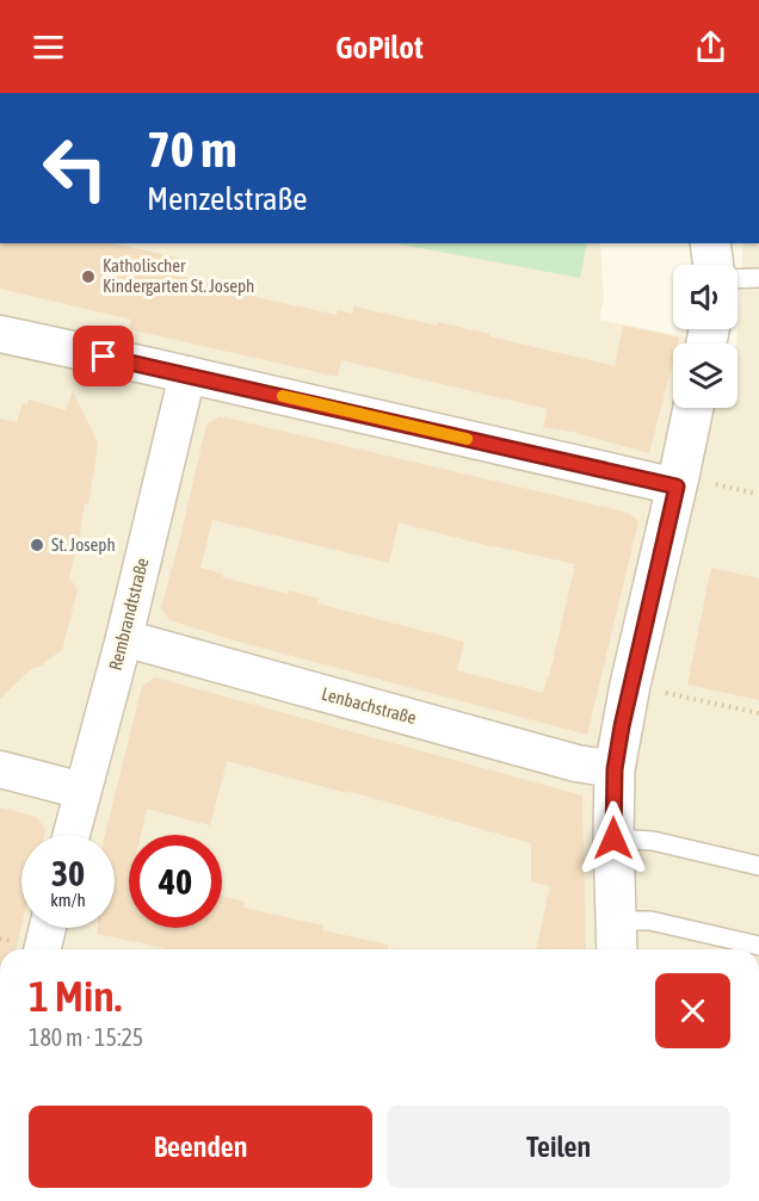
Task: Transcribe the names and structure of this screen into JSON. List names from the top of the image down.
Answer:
{
  "streets": {
    "street": ["Rembrandtstraße", "Lenbachstraße"]
  },
  "crossings": [
    ["Rembrandtstraße", "Lenbachstraße"]
  ],
  "places": ["Katholischer Kindergarten St. Joseph", "St. Joseph"],
  "page": {
    "header": "GoPilot",
    "turn": ["70 m", "Menzelstraße"],
    "speed": "30 km/h",
    "limit": "40",
    "heading": ["1 Min.", "180 m · 15:25"],
    "buttons": ["Beenden", "Teilen"]
  }
}
